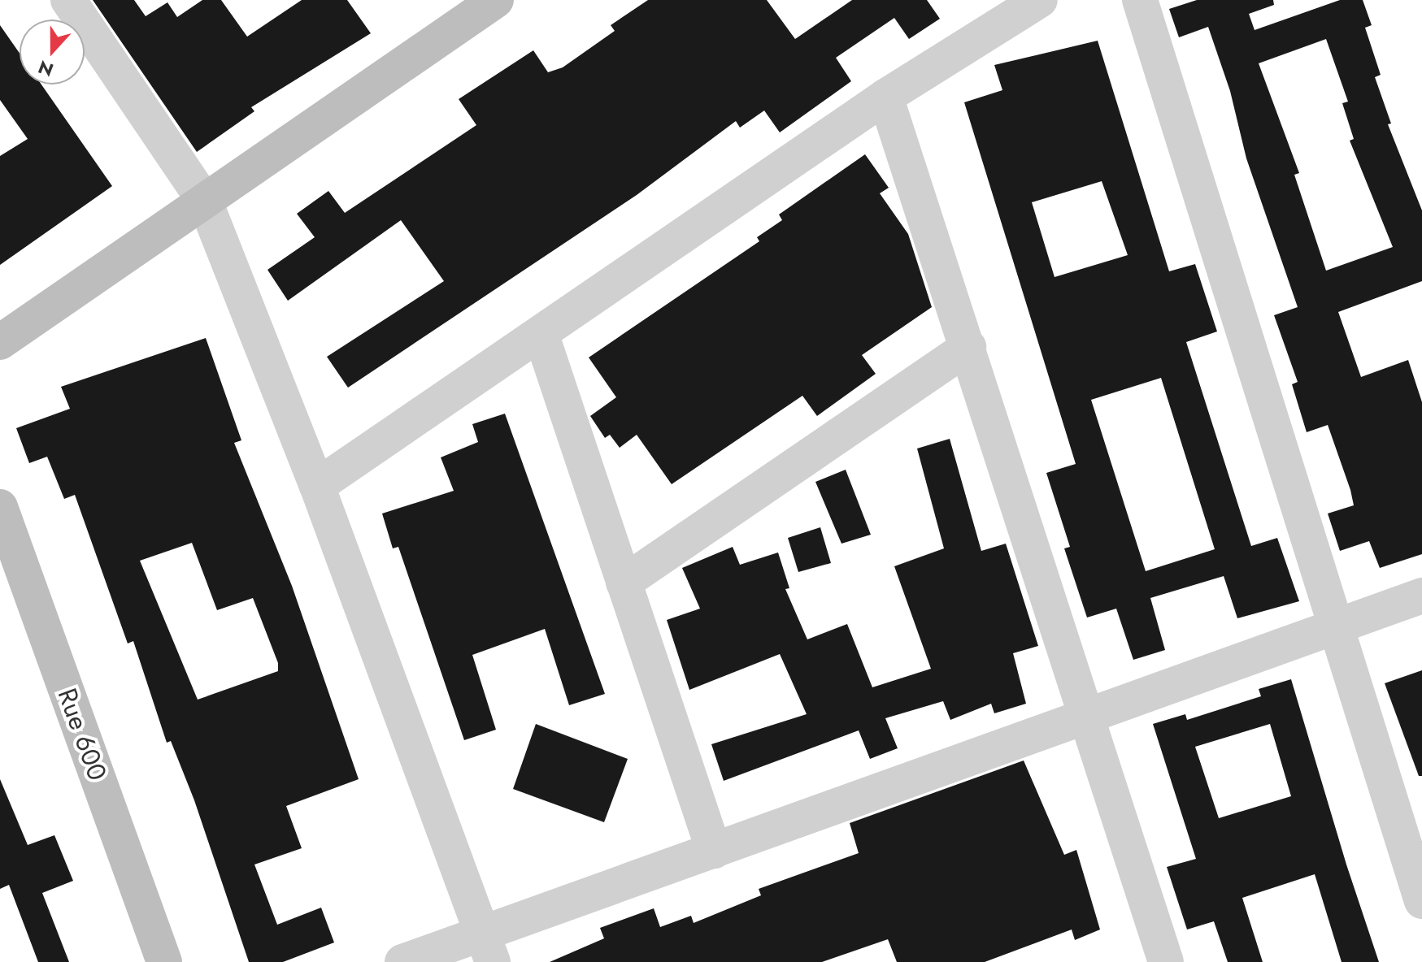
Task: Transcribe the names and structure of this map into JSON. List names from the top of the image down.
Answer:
{
  "streets": {
    "street": ["Rue 600"]
  },
  "north": "bottom"
}
